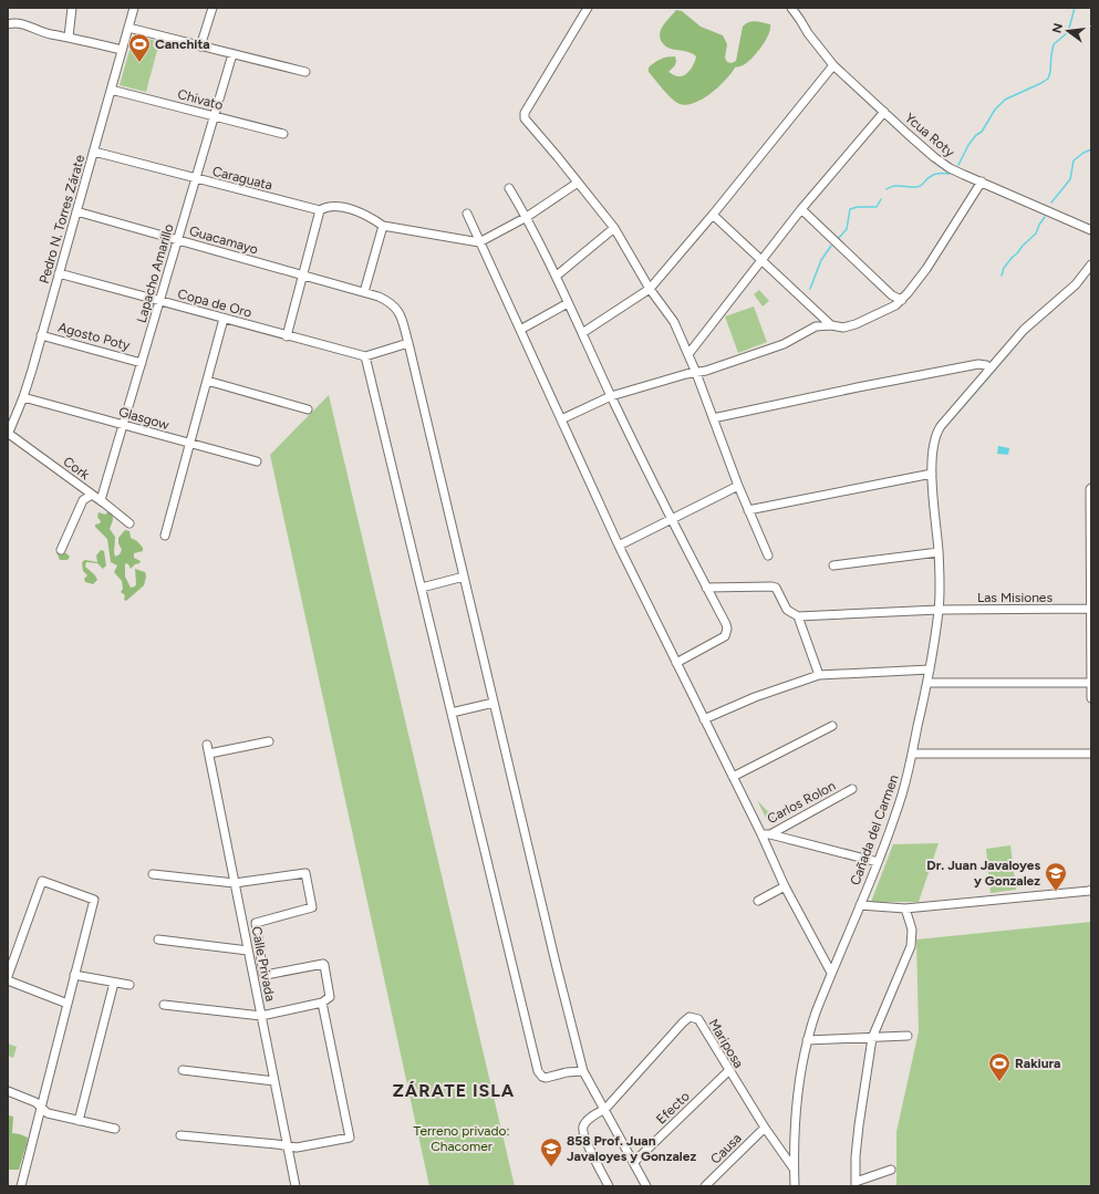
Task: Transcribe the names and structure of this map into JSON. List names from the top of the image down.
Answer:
{
  "streets": {
    "street": [
      "Chivato",
      "Ycua Roty",
      "Caraguata",
      "Pedro N. Torres Zárate",
      "Guacamayo",
      "Lapacho Amarillo",
      "Copa de Oro",
      "Agosto Poty",
      "Glasgow",
      "Cork",
      "Las Misiones",
      "Carlos Rolon",
      "Cañada del Carmen",
      "Calle Privada",
      "Mariposa",
      "Efecto",
      "Causa"
    ]
  },
  "crossings": [
    ["Chivato", "Pedro N. Torres Zárate"],
    ["Chivato", "Lapacho Amarillo"],
    ["Caraguata", "Pedro N. Torres Zárate"],
    ["Caraguata", "Lapacho Amarillo"],
    ["Pedro N. Torres Zárate", "Guacamayo"],
    ["Pedro N. Torres Zárate", "Copa de Oro"],
    ["Pedro N. Torres Zárate", "Agosto Poty"],
    ["Pedro N. Torres Zárate", "Glasgow"],
    ["Pedro N. Torres Zárate", "Cork"],
    ["Guacamayo", "Lapacho Amarillo"],
    ["Guacamayo", "Mariposa"],
    ["Guacamayo", "Efecto"],
    ["Lapacho Amarillo", "Copa de Oro"],
    ["Lapacho Amarillo", "Agosto Poty"],
    ["Lapacho Amarillo", "Glasgow"],
    ["Lapacho Amarillo", "Cork"],
    ["Las Misiones", "Cañada del Carmen"],
    ["Cañada del Carmen", "Mariposa"],
    ["Mariposa", "Efecto"],
    ["Mariposa", "Causa"]
  ],
  "districts": ["ZÁRATE ISLA"],
  "parks": ["Terreno privado: Chacomer"],
  "places": {
    "sports": ["Canchita", "Rakiura"],
    "school or university": ["Dr. Juan Javaloyes y Gonzalez", "858 Prof. Juan Javaloyes y Gonzalez"]
  },
  "north": "left"
}
